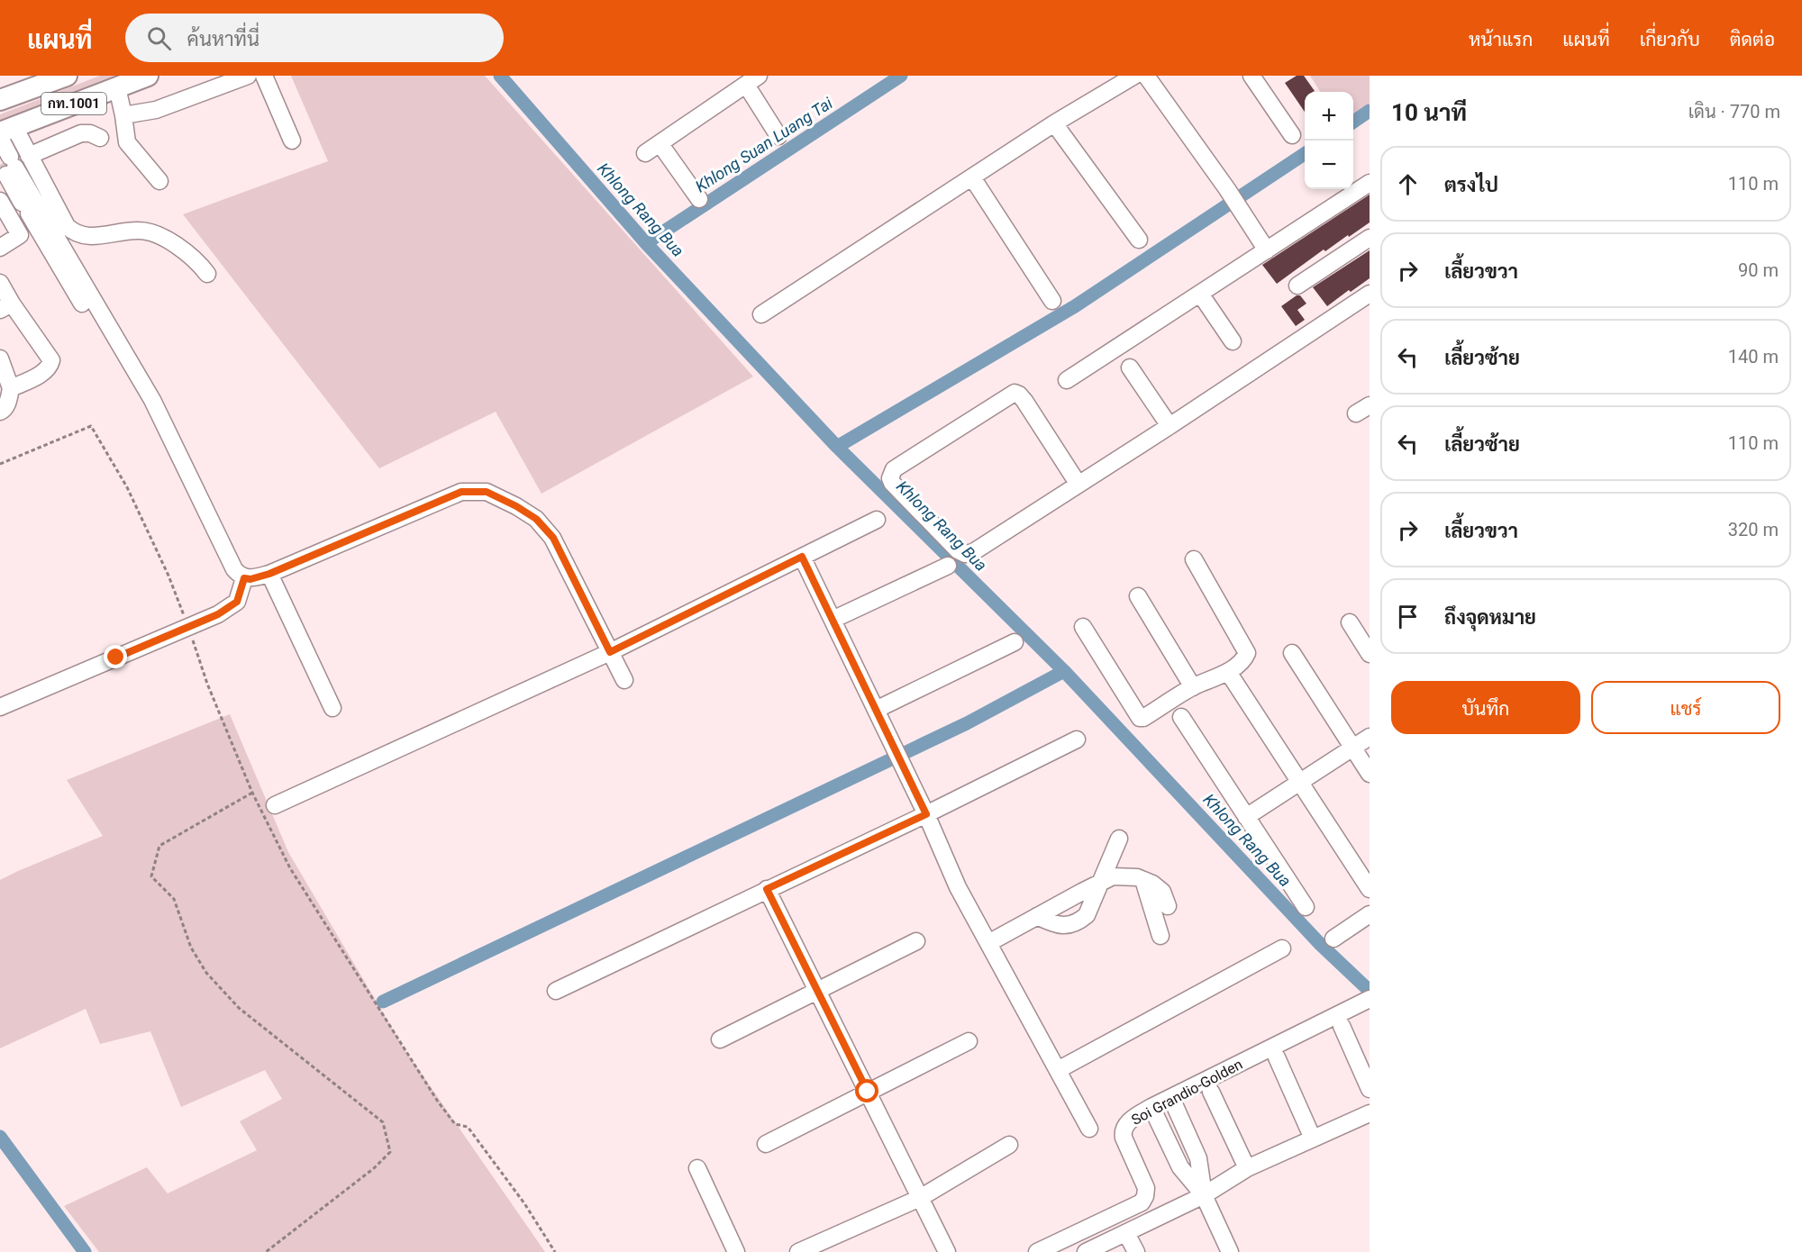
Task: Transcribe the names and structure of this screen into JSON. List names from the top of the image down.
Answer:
{
  "streets": {
    "main road": ["กท.1001"],
    "street": ["Soi Grandio-Golden"]
  },
  "water": ["Khlong Suan Luang Tai", "Khlong Rang Bua"],
  "page": {
    "header": "แผนที่",
    "search": "ค้นหาที่นี่",
    "nav": [
      "หน้าแรก",
      "แผนที่",
      "เกี่ยวกับ",
      "ติดต่อ"
    ],
    "heading": ["10 นาที", "เดิน · 770 m"],
    "map_buttons": ["+", "−"],
    "list": [
      ["ตรงไป", "110 m"],
      ["เลี้ยวขวา", "90 m"],
      ["เลี้ยวซ้าย", "140 m"],
      ["เลี้ยวซ้าย", "110 m"],
      ["เลี้ยวขวา", "320 m"],
      "ถึงจุดหมาย"
    ],
    "buttons": ["บันทึก", "แชร์"]
  }
}
